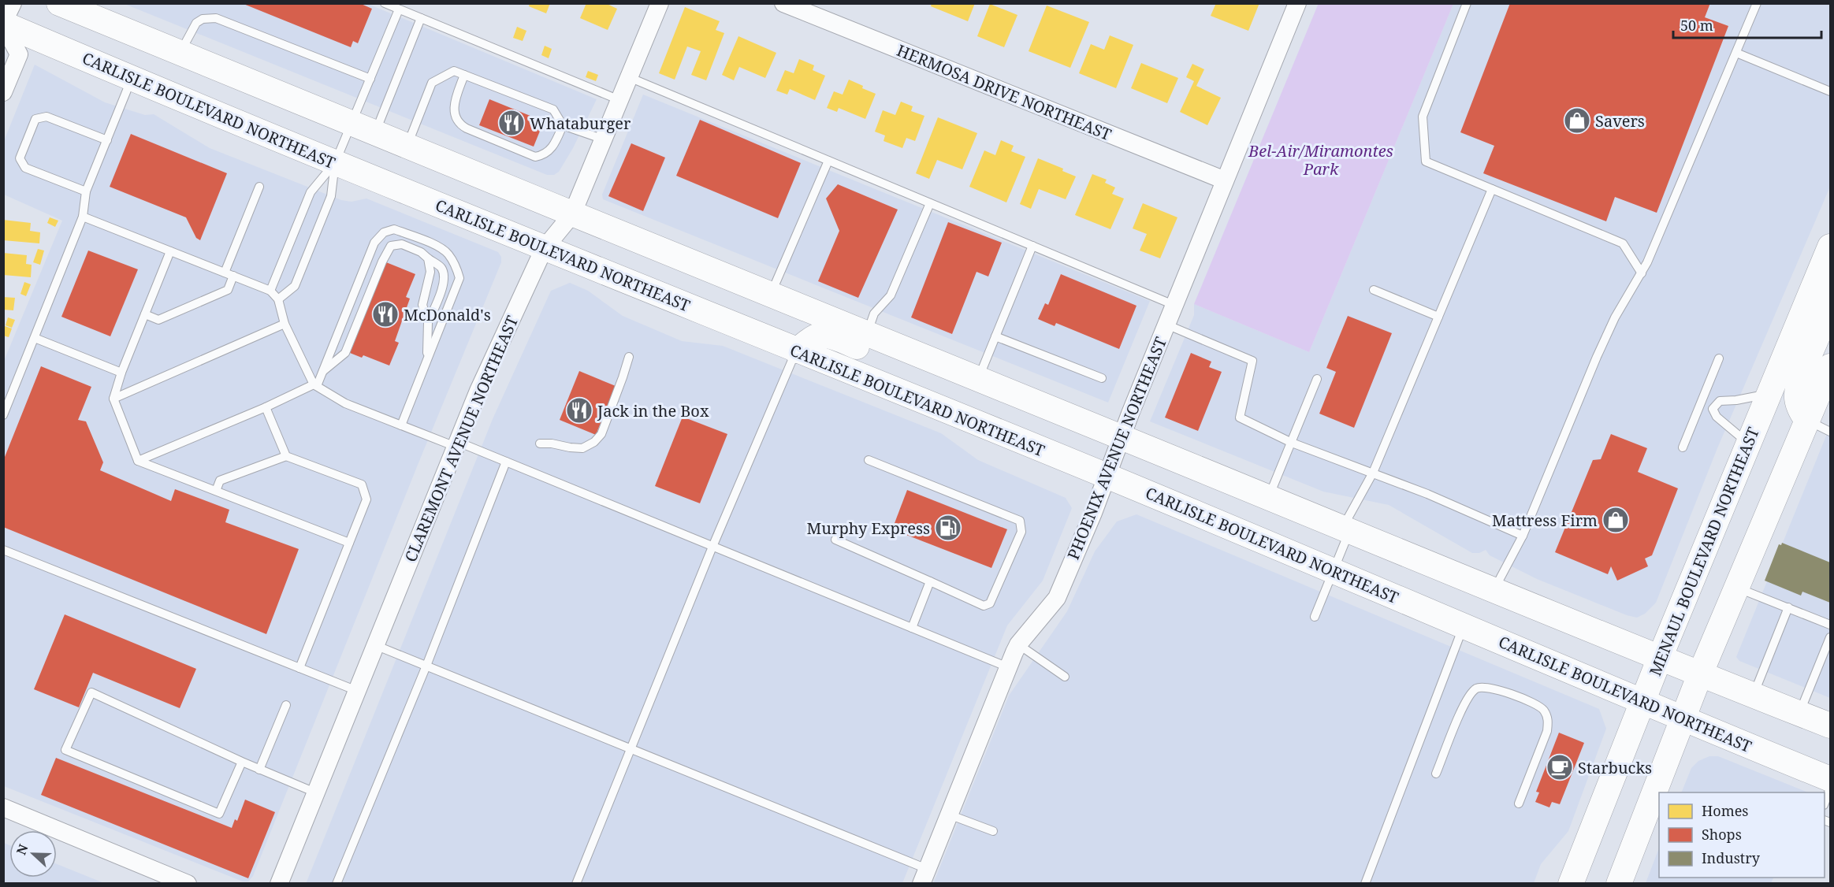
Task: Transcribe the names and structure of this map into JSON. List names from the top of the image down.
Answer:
{
  "streets": {
    "main road": ["CARLISLE BOULEVARD NORTHEAST", "MENAUL BOULEVARD NORTHEAST"],
    "street": ["HERMOSA DRIVE NORTHEAST", "CLAREMONT AVENUE NORTHEAST", "PHOENIX AVENUE NORTHEAST"]
  },
  "crossings": [
    ["HERMOSA DRIVE NORTHEAST", "PHOENIX AVENUE NORTHEAST"],
    ["CARLISLE BOULEVARD NORTHEAST", "CLAREMONT AVENUE NORTHEAST"],
    ["CARLISLE BOULEVARD NORTHEAST", "PHOENIX AVENUE NORTHEAST"],
    ["CARLISLE BOULEVARD NORTHEAST", "MENAUL BOULEVARD NORTHEAST"]
  ],
  "parks": ["Bel-Air/Miramontes Park"],
  "places": {
    "shop": ["Savers", "Mattress Firm"],
    "restaurant": ["Whataburger", "McDonald's", "Jack in the Box"],
    "fuel station": ["Murphy Express"],
    "cafe": ["Starbucks"]
  },
  "legend": ["Homes", "Shops", "Industry"],
  "scale_bar": "50 m",
  "north": "left"
}
